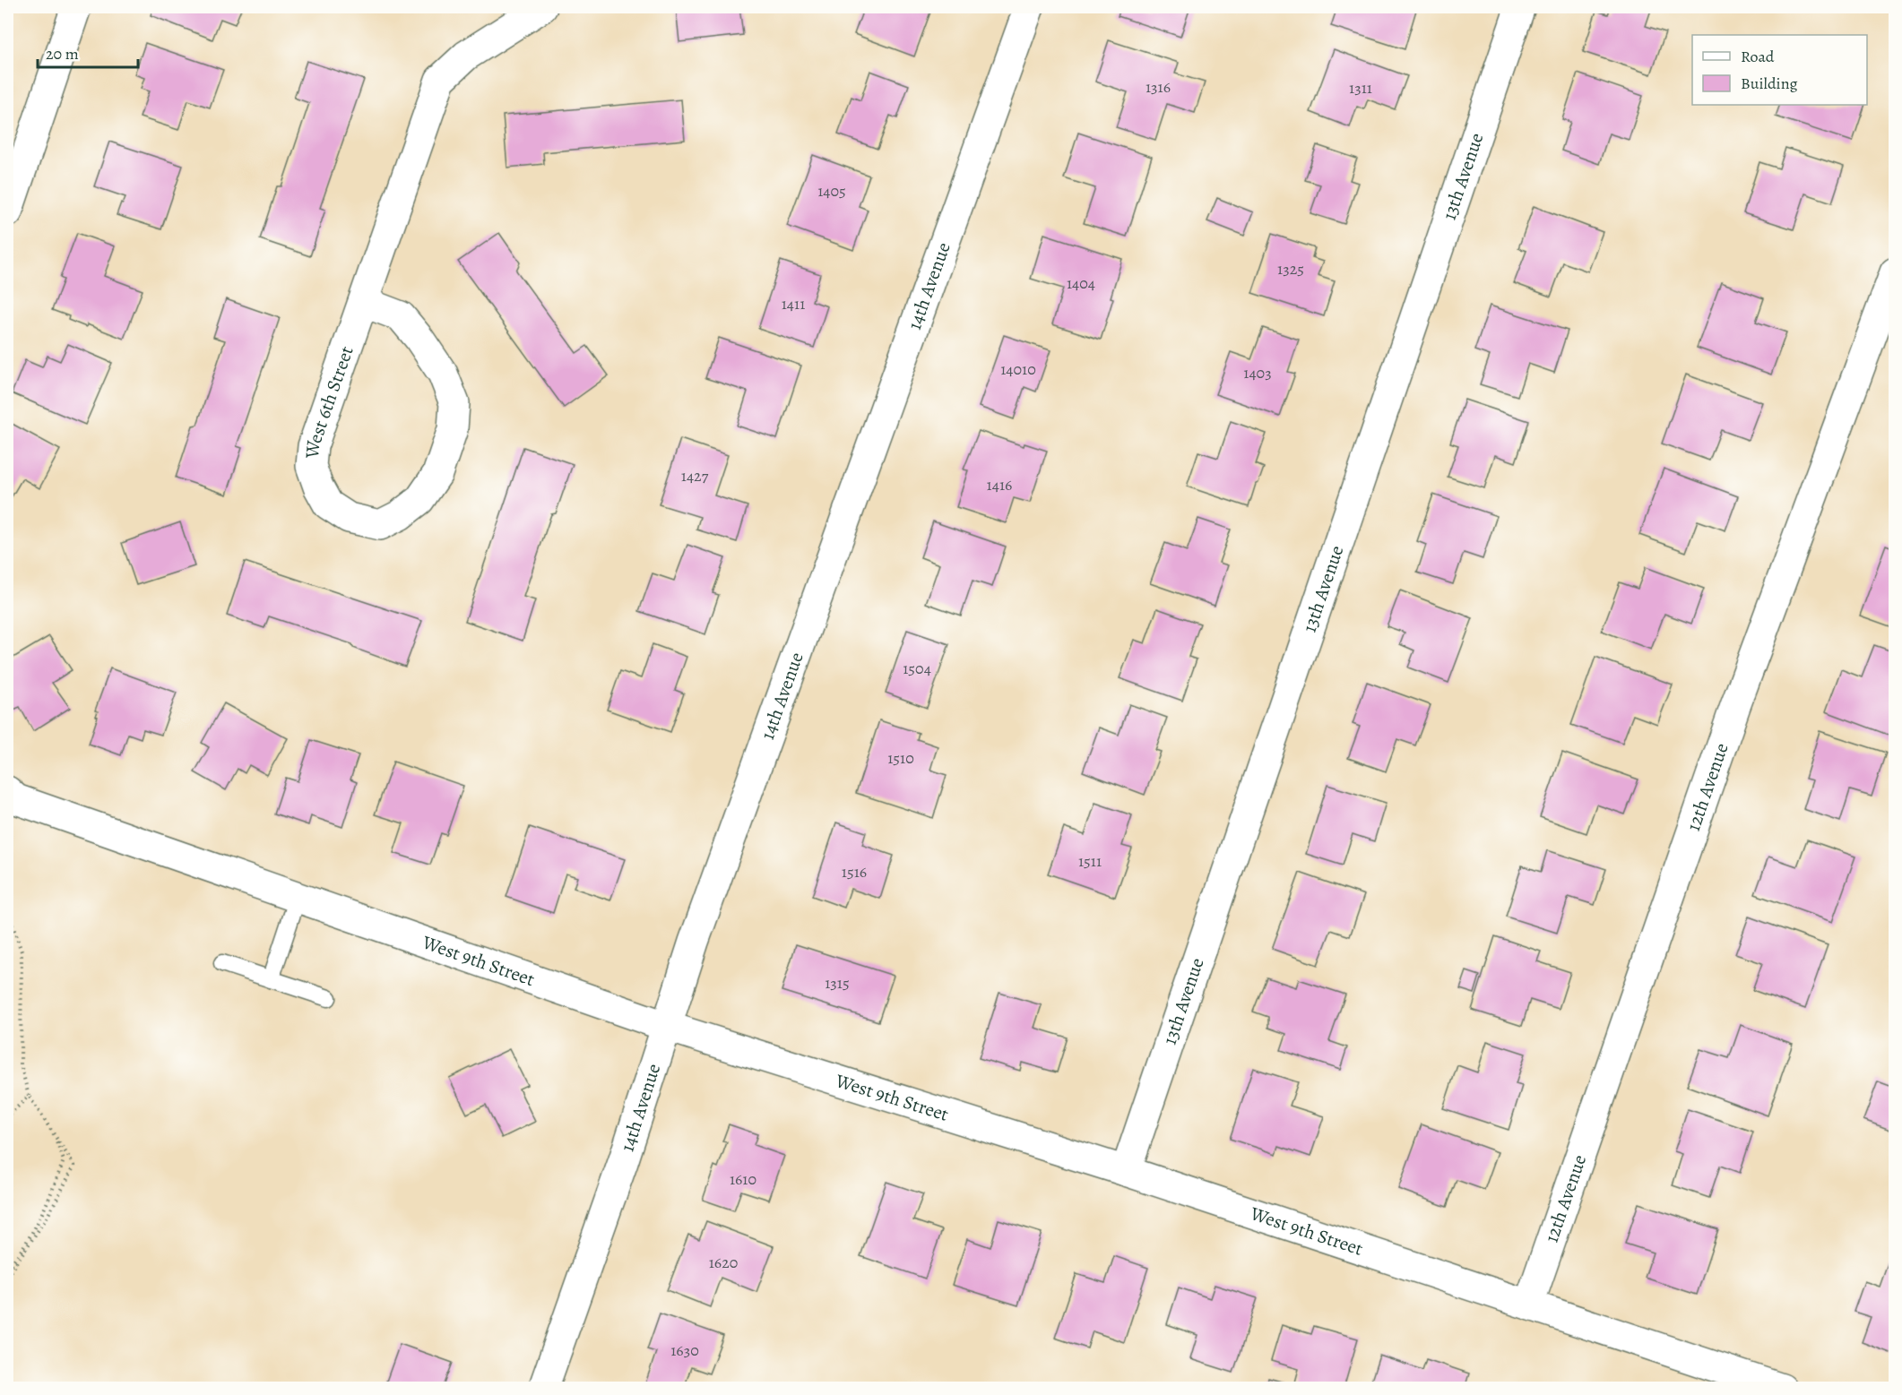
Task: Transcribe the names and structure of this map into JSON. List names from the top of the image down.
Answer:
{
  "streets": {
    "street": [
      "13th Avenue",
      "14th Avenue",
      "West 6th Street",
      "12th Avenue",
      "West 9th Street"
    ]
  },
  "crossings": [
    ["13th Avenue", "West 9th Street"],
    ["14th Avenue", "West 9th Street"],
    ["12th Avenue", "West 9th Street"]
  ],
  "house_numbers": [
    "1316",
    "1311",
    "1405",
    "1325",
    "1404",
    "1411",
    "14010",
    "1403",
    "1427",
    "1416",
    "1504",
    "1510",
    "1511",
    "1516",
    "1315",
    "1610",
    "1620",
    "1630"
  ],
  "legend": ["Road", "Building"],
  "scale_bar": "20 m"
}
